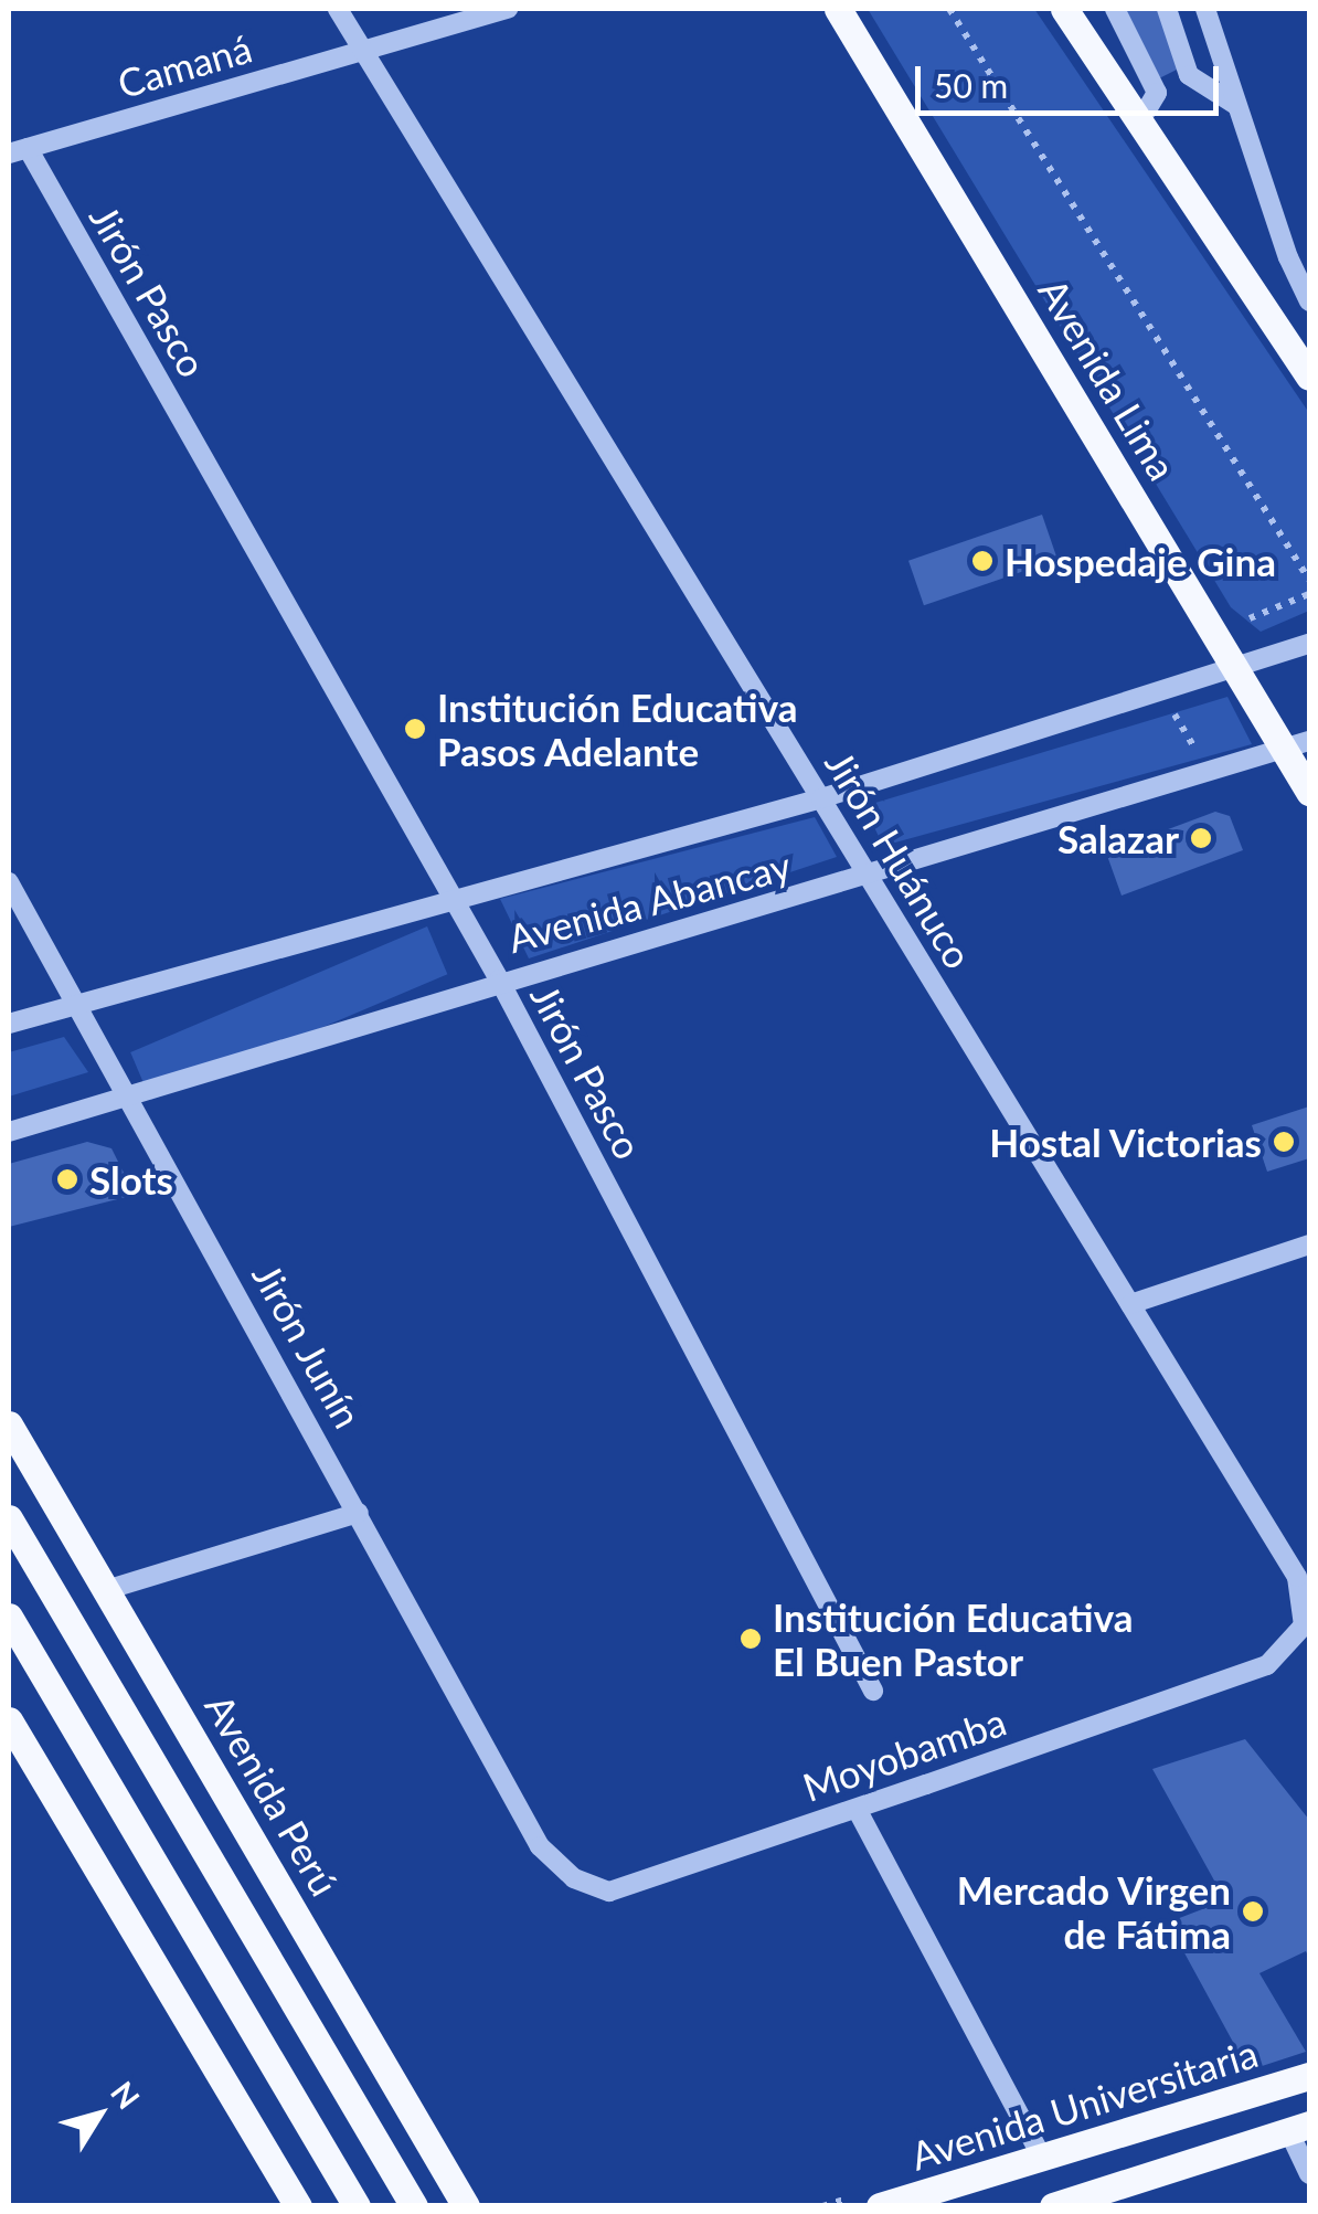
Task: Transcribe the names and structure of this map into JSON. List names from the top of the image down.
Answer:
{
  "streets": {
    "main road": ["Avenida Lima", "Avenida Perú", "Avenida Universitaria"],
    "street": [
      "Camaná",
      "Jirón Pasco",
      "Jirón Huánuco",
      "Avenida Abancay",
      "Jirón Junín",
      "Moyobamba"
    ]
  },
  "crossings": [
    ["Camaná", "Jirón Pasco"],
    ["Camaná", "Jirón Huánuco"],
    ["Jirón Pasco", "Avenida Abancay"],
    ["Avenida Lima", "Avenida Abancay"],
    ["Jirón Huánuco", "Avenida Abancay"],
    ["Jirón Huánuco", "Moyobamba"],
    ["Avenida Abancay", "Jirón Junín"],
    ["Jirón Junín", "Moyobamba"]
  ],
  "places": [
    "Hospedaje Gina",
    "Institución Educativa Pasos Adelante",
    "Salazar",
    "Hostal Victorias",
    "Slots",
    "Institución Educativa El Buen Pastor",
    "Mercado Virgen de Fátima"
  ],
  "scale_bar": "50 m",
  "north": "top right"
}
